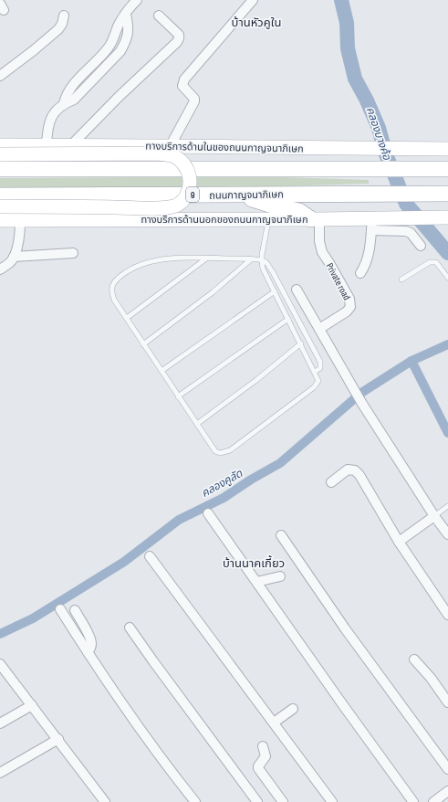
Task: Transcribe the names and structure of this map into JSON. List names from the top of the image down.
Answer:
{
  "streets": {
    "highway": ["9", "ถนนกาญจนาภิเษก"],
    "main road": ["ทางบริการด้านในของถนนกาญจนาภิเษก", "ทางบริการด้านนอกของถนนกาญจนาภิเษก"],
    "street": ["Private road"]
  },
  "crossings": [
    ["ทางบริการด้านนอกของถนนกาญจนาภิเษก", "Private road"]
  ],
  "districts": ["บ้านหัวคูใน", "บ้านนาคเกี้ยว"],
  "water": ["คลองบางค้อ", "คลองคูลัด"]
}
